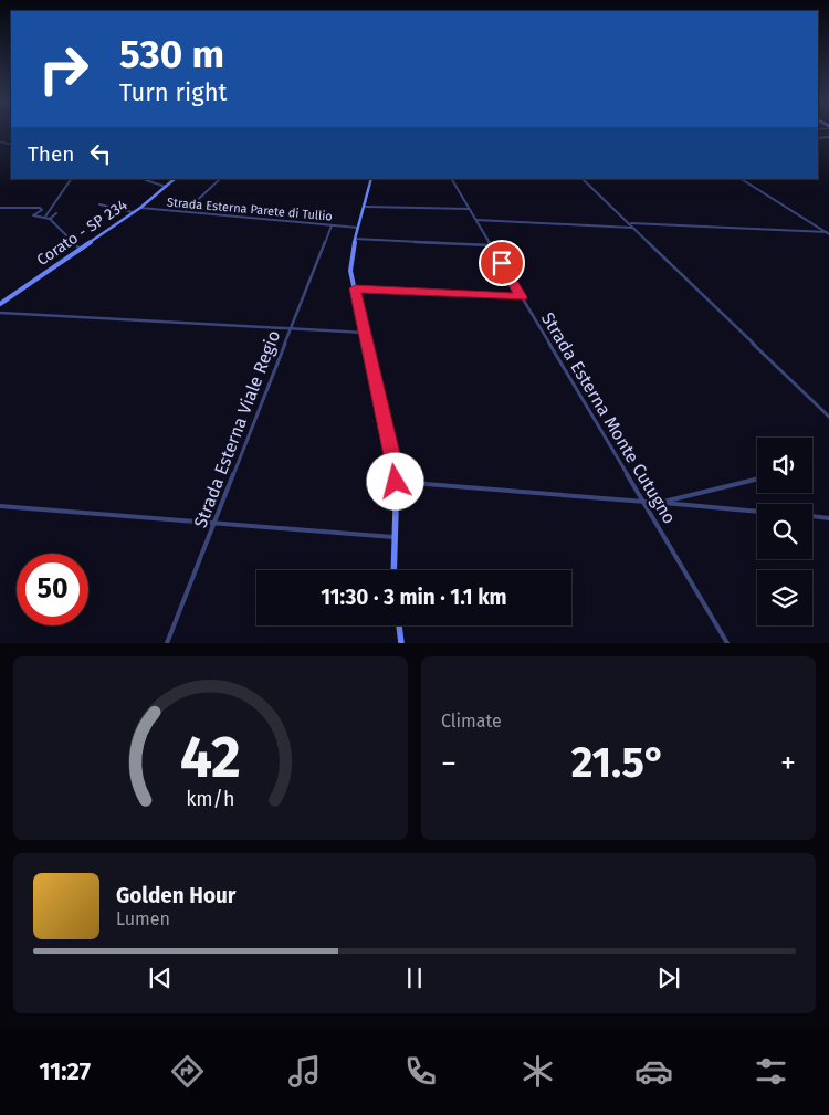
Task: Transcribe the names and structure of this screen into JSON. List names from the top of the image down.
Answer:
{
  "streets": {
    "main road": ["Corato - SP 234"],
    "street": ["Strada Esterna Parete di Tullio", "Strada Esterna Monte Cutugno", "Strada Esterna Viale Regio"]
  },
  "crossings": [
    ["Strada Esterna Parete di Tullio", "Corato - SP 234"],
    ["Strada Esterna Parete di Tullio", "Strada Esterna Viale Regio"]
  ],
  "page": {
    "turn": ["530 m", "Turn right"],
    "then": "Then",
    "limit": "50",
    "trip": "11:30 · 3 min · 1.1 km",
    "tile": "Climate",
    "heat": ["−", "21.5°", "+"],
    "song": ["Golden Hour", "Lumen"],
    "tabs": "11:27",
    "gauge": ["42", "km/h"]
  }
}
